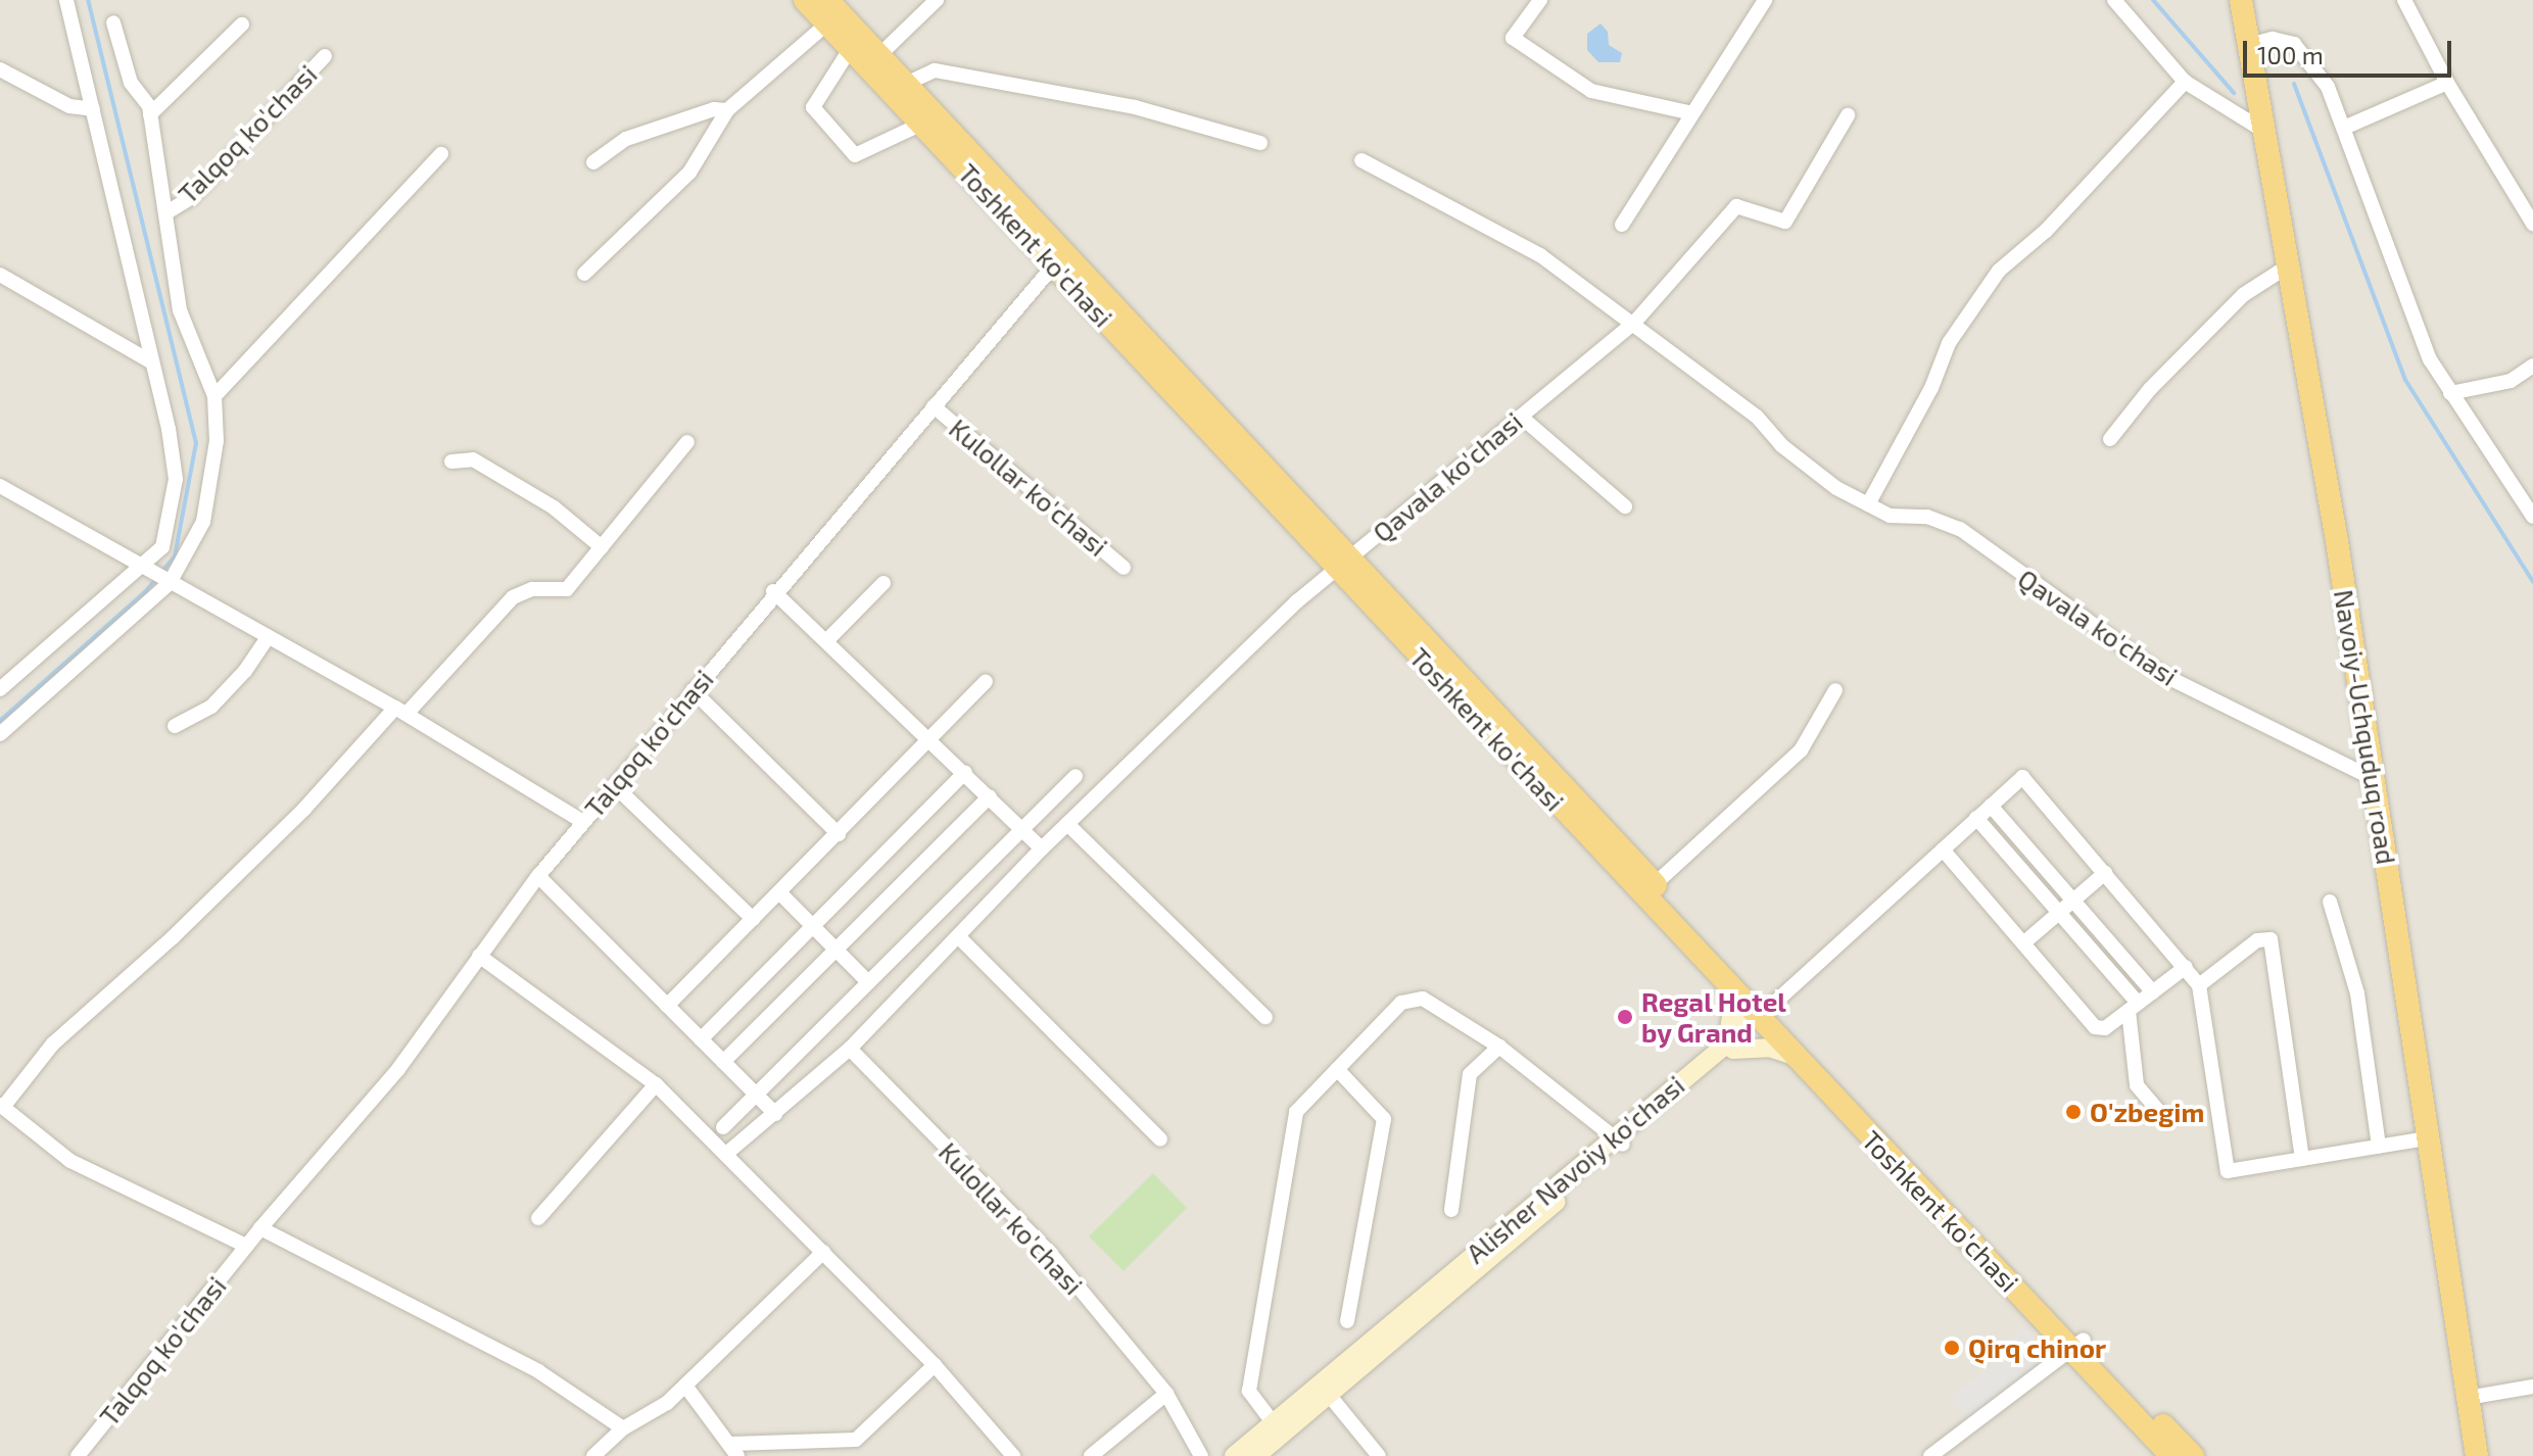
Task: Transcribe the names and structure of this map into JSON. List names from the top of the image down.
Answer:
{
  "streets": {
    "highway": ["Toshkent ko'chasi", "Navoiy-Uchquduq road"],
    "main road": ["Alisher Navoiy ko'chasi"],
    "street": ["Talqoq ko'chasi", "Qavala ko'chasi", "Kulollar ko'chasi"]
  },
  "crossings": [
    ["Talqoq ko'chasi", "Toshkent ko'chasi"],
    ["Talqoq ko'chasi", "Kulollar ko'chasi"],
    ["Toshkent ko'chasi", "Qavala ko'chasi"],
    ["Toshkent ko'chasi", "Alisher Navoiy ko'chasi"],
    ["Qavala ko'chasi", "Navoiy-Uchquduq road"]
  ],
  "places": ["Regal Hotel by Grand", "O'zbegim", "Qirq chinor"],
  "scale_bar": "100 m"
}
